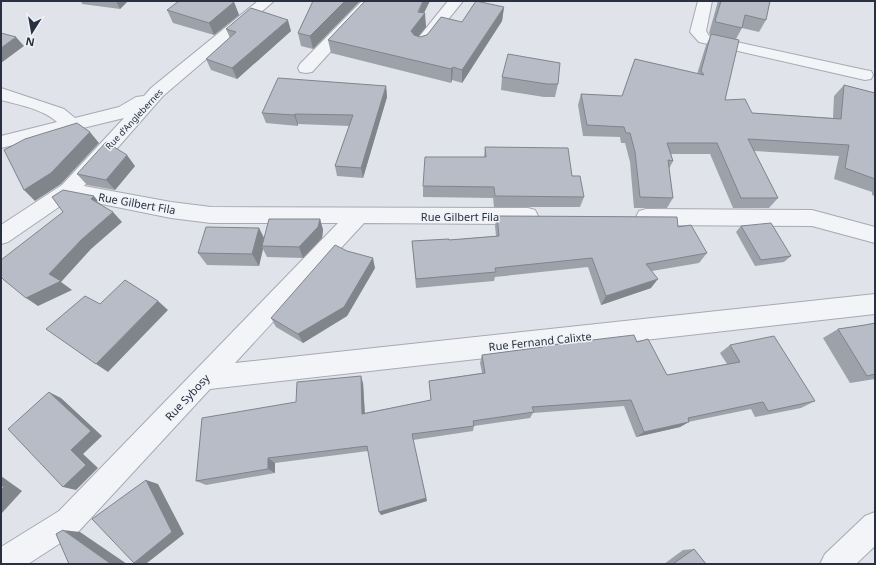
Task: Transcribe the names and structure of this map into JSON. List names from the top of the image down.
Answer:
{
  "streets": {
    "street": [
      "Rue d'Anglebernes",
      "Rue Gilbert Fila",
      "Rue Fernand Calixte",
      "Rue Sybosy"
    ]
  },
  "crossings": [
    ["Rue d'Anglebernes", "Rue Gilbert Fila"],
    ["Rue Gilbert Fila", "Rue Sybosy"],
    ["Rue Fernand Calixte", "Rue Sybosy"]
  ],
  "north": "bottom"
}
